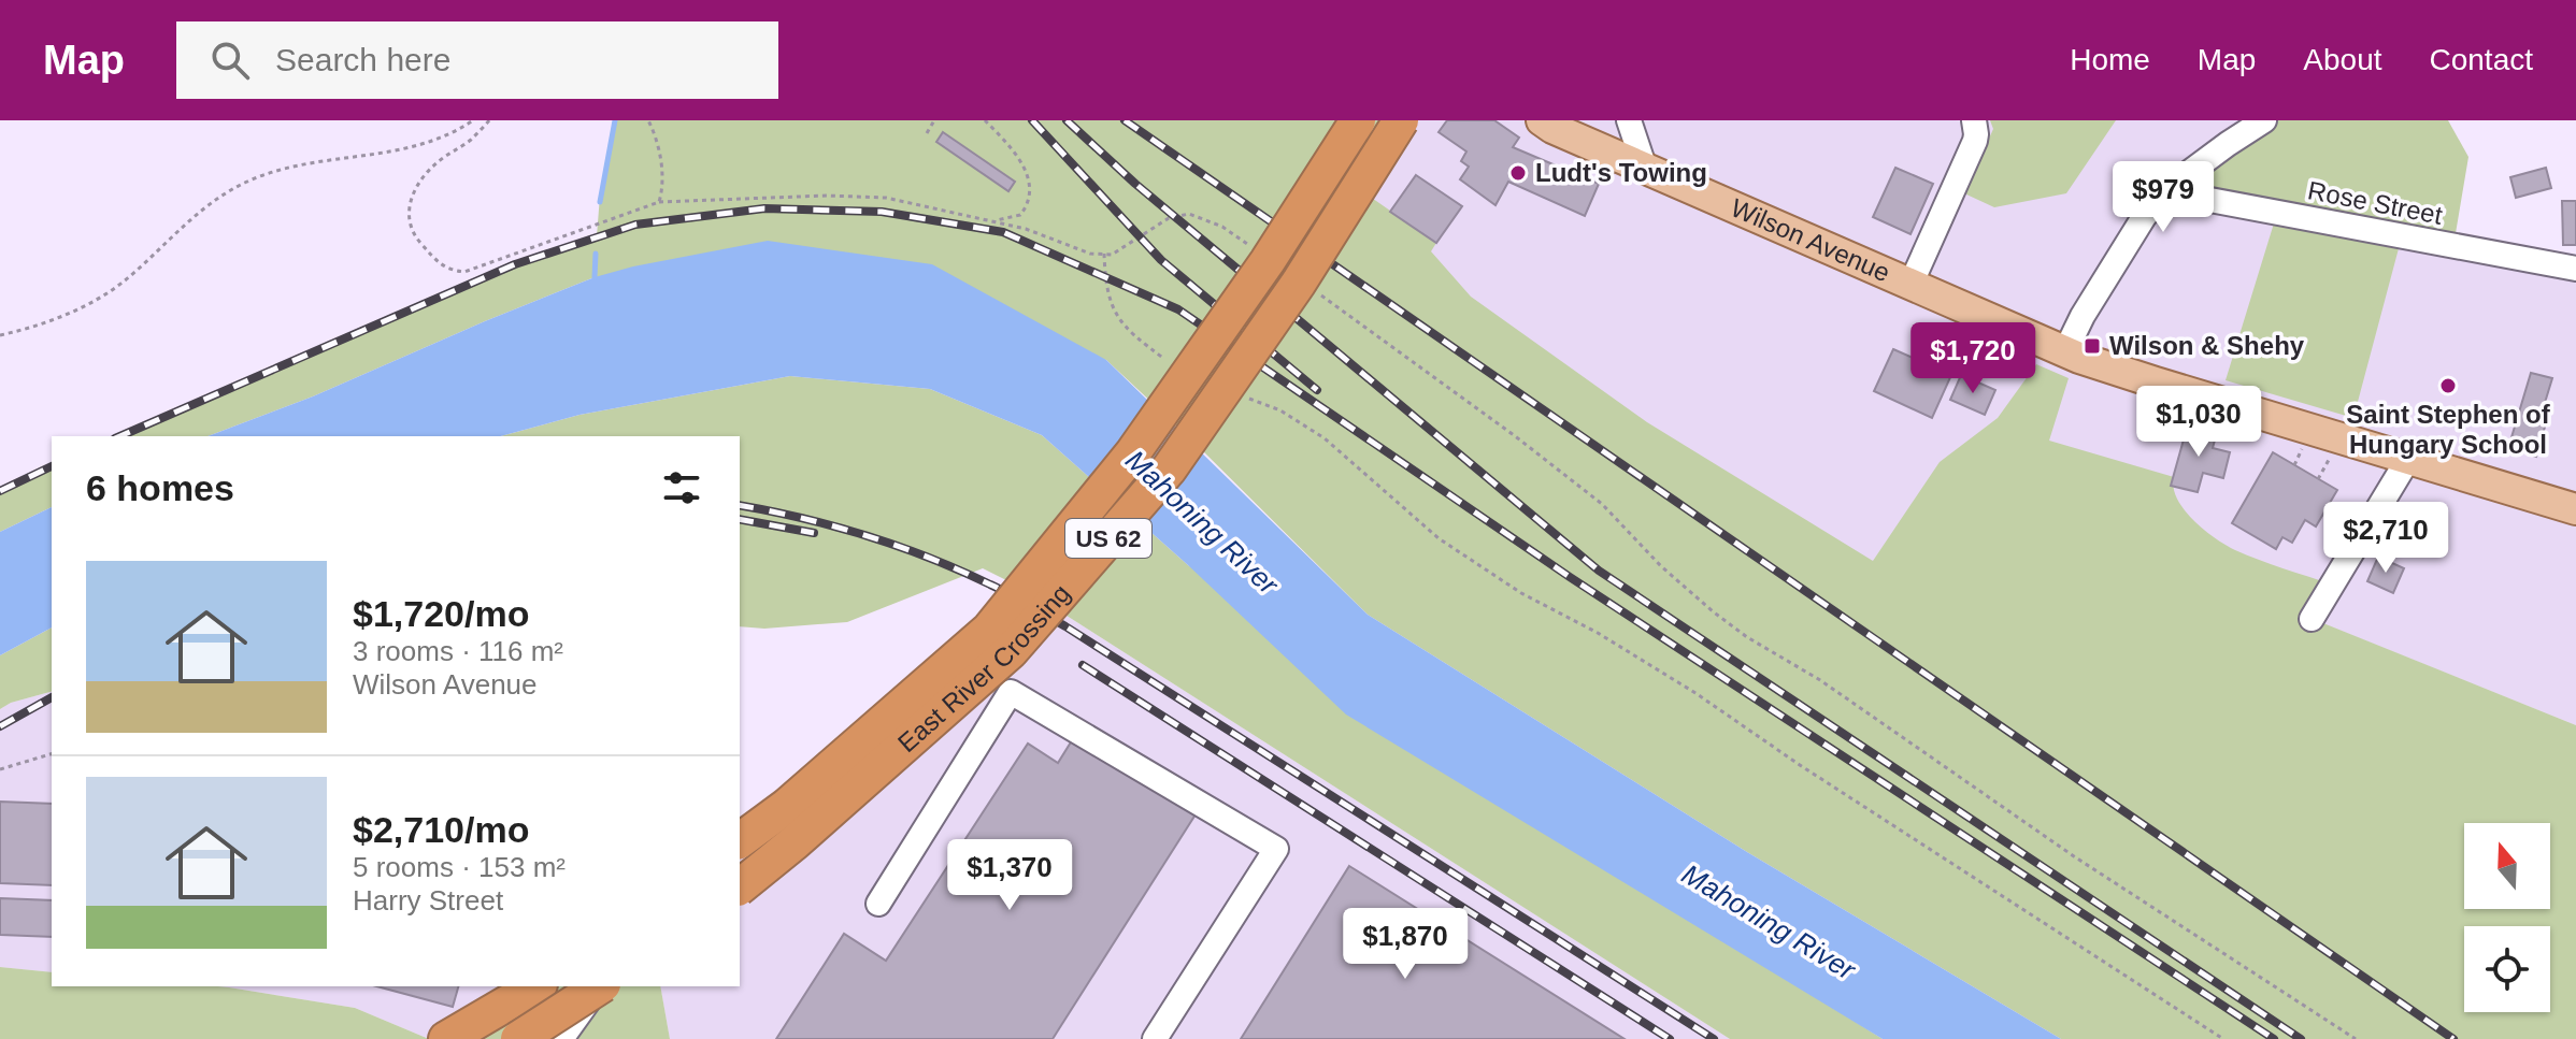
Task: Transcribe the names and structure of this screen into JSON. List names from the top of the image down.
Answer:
{
  "streets": {
    "highway": ["US 62", "East River Crossing"],
    "main road": ["Wilson Avenue"],
    "street": ["Rose Street"]
  },
  "water": ["Mahoning River"],
  "places": {
    "other": ["Ludt's Towing", "Saint Stephen of Hungary School"],
    "transit": ["Wilson & Shehy"]
  },
  "north": "top",
  "page": {
    "header": "Map",
    "search": "Search here",
    "nav": [
      "Home",
      "Map",
      "About",
      "Contact"
    ],
    "price": [
      "$979",
      "$1,720",
      "$1,030",
      "$2,710",
      "$1,370",
      "$1,870"
    ],
    "heading": "6 homes",
    "list": [
      {
        "name": "$1,720/mo",
        "note": "3 rooms · 116 m² · Wilson Avenue"
      },
      {
        "name": "$2,710/mo",
        "note": "5 rooms · 153 m² · Harry Street"
      }
    ]
  }
}
